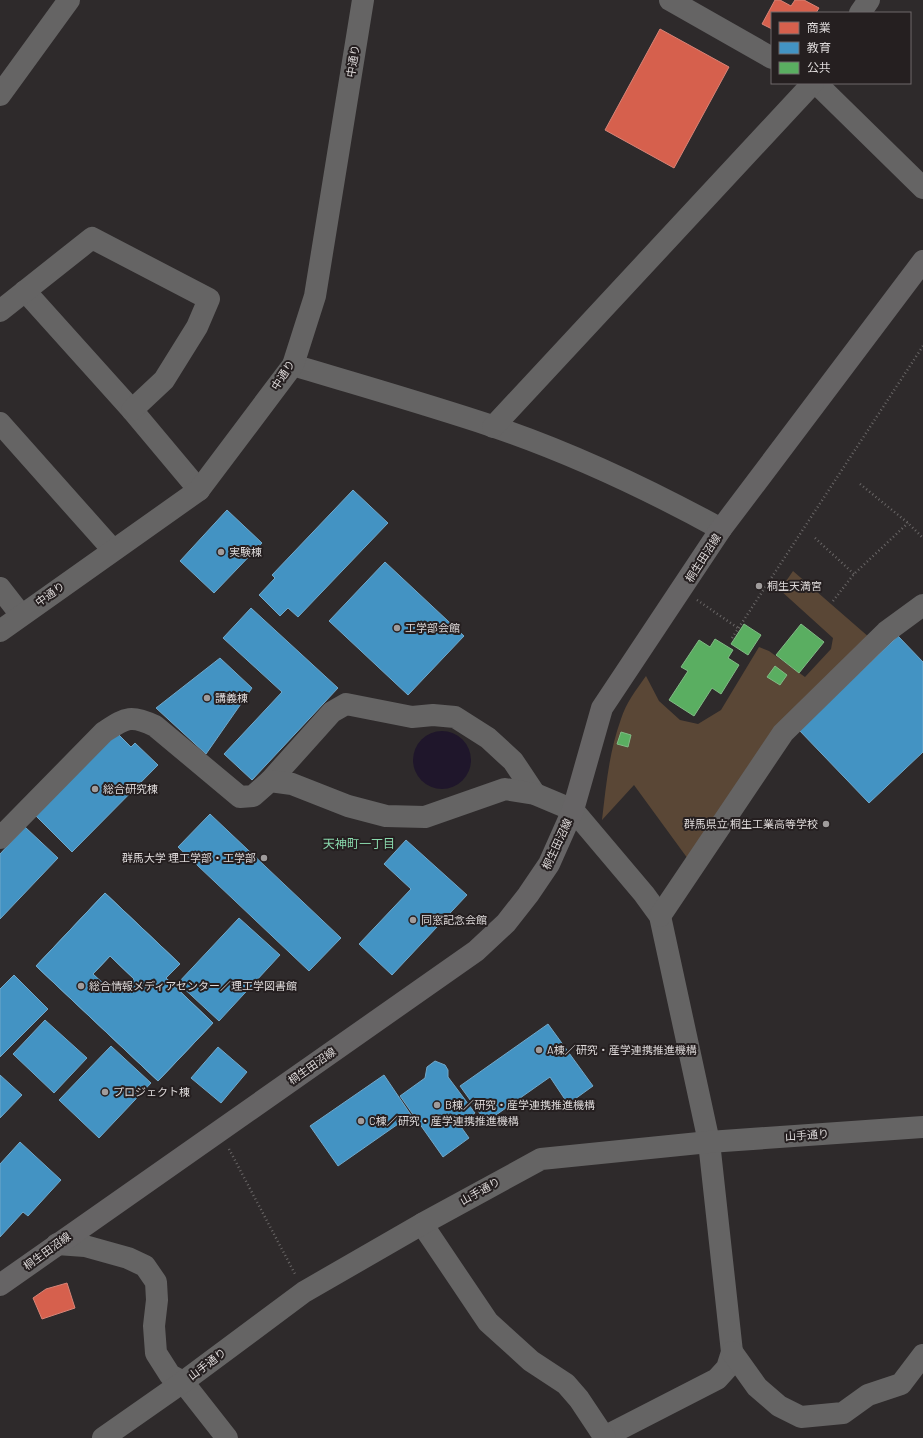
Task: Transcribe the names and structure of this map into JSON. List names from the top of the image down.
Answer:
{
  "streets": {
    "main road": ["桐生田沼線"],
    "street": ["中通り", "山手通り"]
  },
  "districts": ["天神町一丁目"],
  "places": [
    "実験棟",
    "桐生天満宮",
    "工学部会館",
    "講義棟",
    "総合研究棟",
    "群馬県立 桐生工業高等学校",
    "群馬大学 理工学部・工学部",
    "同窓記念会館",
    "総合情報メディアセンター／理工学図書館",
    "A棟／研究・産学連携推進機構",
    "プロジェクト棟",
    "B棟／研究・産学連携推進機構",
    "C棟／研究・産学連携推進機構"
  ],
  "legend": ["商業", "教育", "公共"]
}
